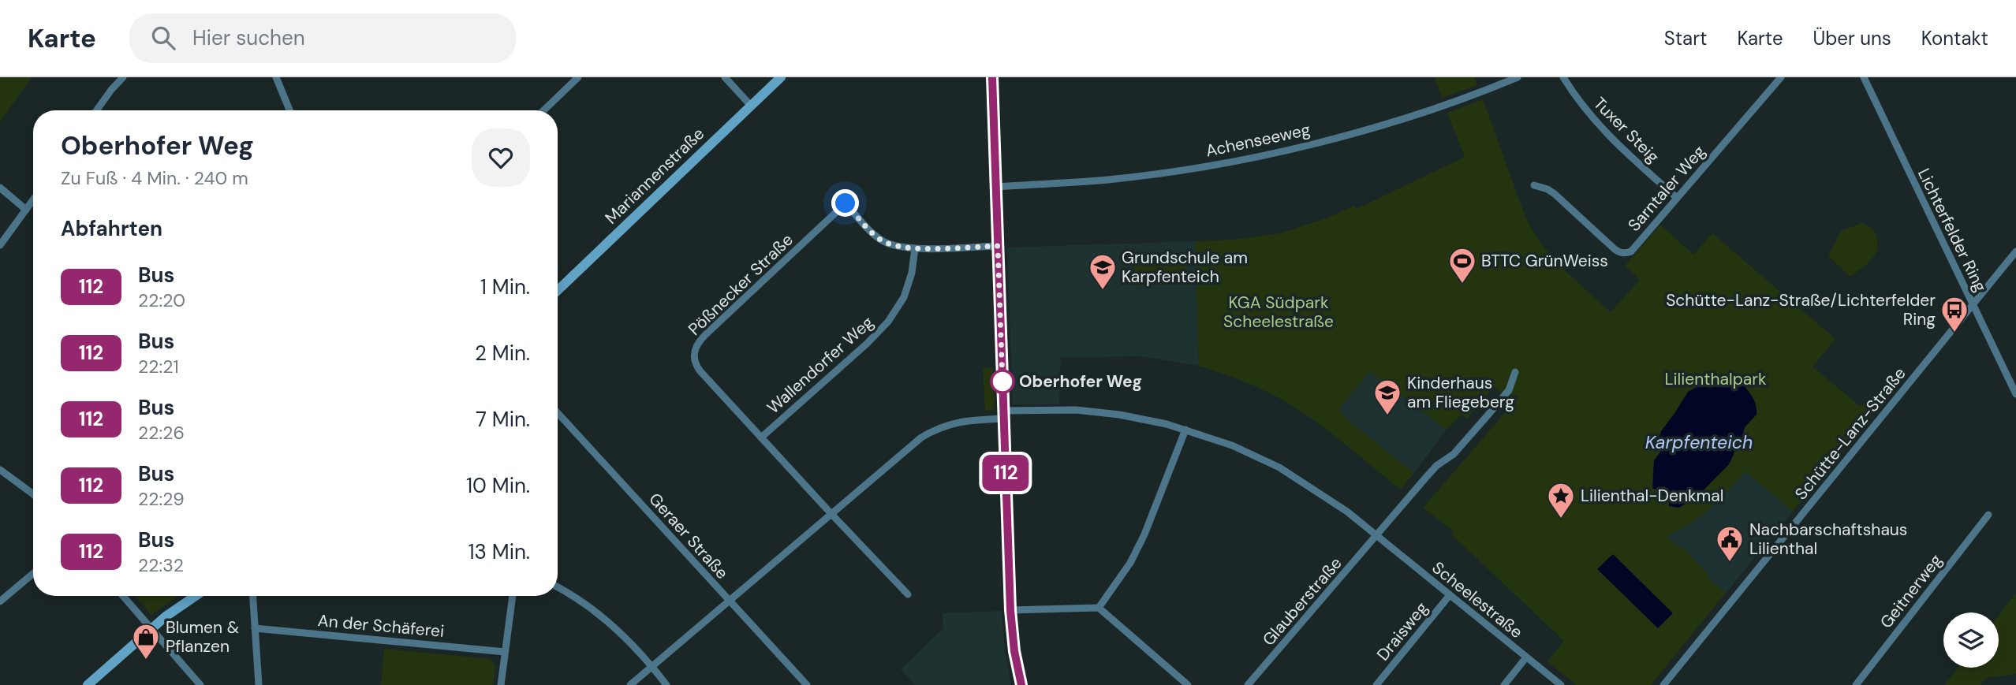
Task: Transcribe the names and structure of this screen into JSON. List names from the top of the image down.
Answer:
{
  "streets": {
    "main road": ["Mariannenstraße"],
    "street": [
      "Tuxer Steig",
      "Achenseeweg",
      "Sarntaler Weg",
      "Lichterfelder Ring",
      "Pößnecker Straße",
      "Wallendorfer Weg",
      "Schütte-Lanz-Straße",
      "Geraer Straße",
      "Geitnerweg",
      "Scheelestraße",
      "Glauberstraße",
      "An der Schäferei",
      "Draisweg"
    ]
  },
  "crossings": [
    ["Tuxer Steig", "Sarntaler Weg"],
    ["Lichterfelder Ring", "Schütte-Lanz-Straße"],
    ["Pößnecker Straße", "Wallendorfer Weg"],
    ["Scheelestraße", "Glauberstraße"],
    ["Scheelestraße", "Draisweg"]
  ],
  "water": ["Karpfenteich"],
  "parks": ["KGA Südpark Scheelestraße", "Lilienthalpark"],
  "places": {
    "sports": ["BTTC GrünWeiss"],
    "school or university": ["Grundschule am Karpfenteich", "Kinderhaus am Fliegeberg"],
    "bus stop": ["Schütte-Lanz-Straße/Lichterfelder Ring"],
    "other": ["Oberhofer Weg"],
    "place": ["Lilienthal-Denkmal"],
    "public building": ["Nachbarschaftshaus Lilienthal"],
    "shop": ["Blumen & Pflanzen"]
  },
  "lines": ["bus line 112"],
  "page": {
    "header": "Karte",
    "search": "Hier suchen",
    "nav": [
      "Start",
      "Karte",
      "Über uns",
      "Kontakt"
    ],
    "on_map": "112",
    "heading": [
      ["Oberhofer Weg", "Zu Fuß · 4 Min. · 240 m"],
      "Abfahrten"
    ],
    "list": [
      {
        "mark": "112",
        "name": "Bus",
        "note": "22:20",
        "value": "1 Min."
      },
      {
        "mark": "112",
        "name": "Bus",
        "note": "22:21",
        "value": "2 Min."
      },
      {
        "mark": "112",
        "name": "Bus",
        "note": "22:26",
        "value": "7 Min."
      },
      {
        "mark": "112",
        "name": "Bus",
        "note": "22:29",
        "value": "10 Min."
      },
      {
        "mark": "112",
        "name": "Bus",
        "note": "22:32",
        "value": "13 Min."
      }
    ]
  }
}
